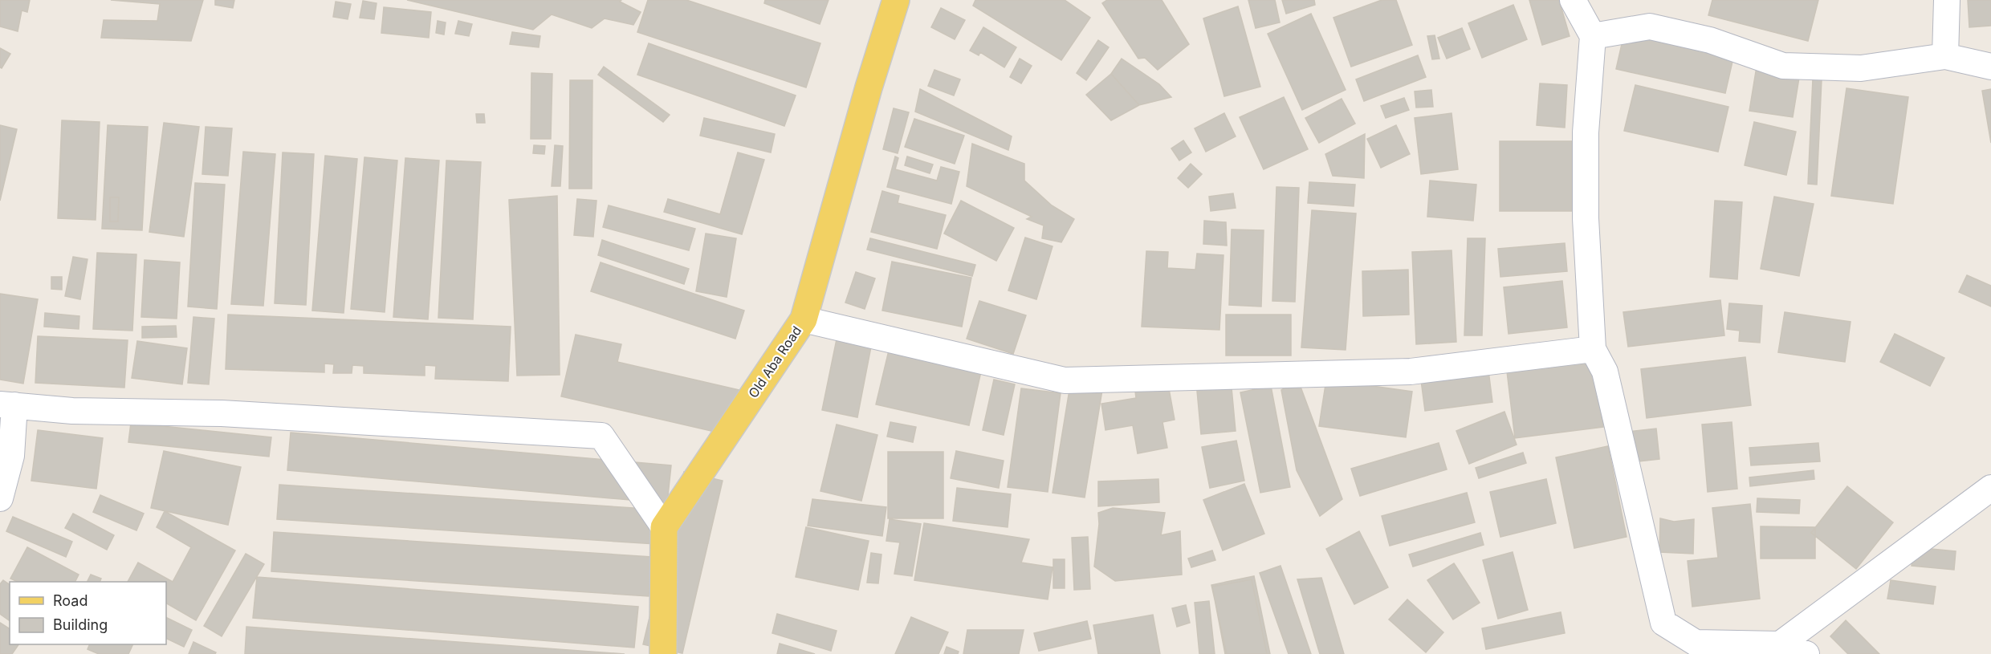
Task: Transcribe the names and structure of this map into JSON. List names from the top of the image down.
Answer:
{
  "streets": {
    "main road": ["Old Aba Road"]
  },
  "legend": ["Road", "Building"]
}
